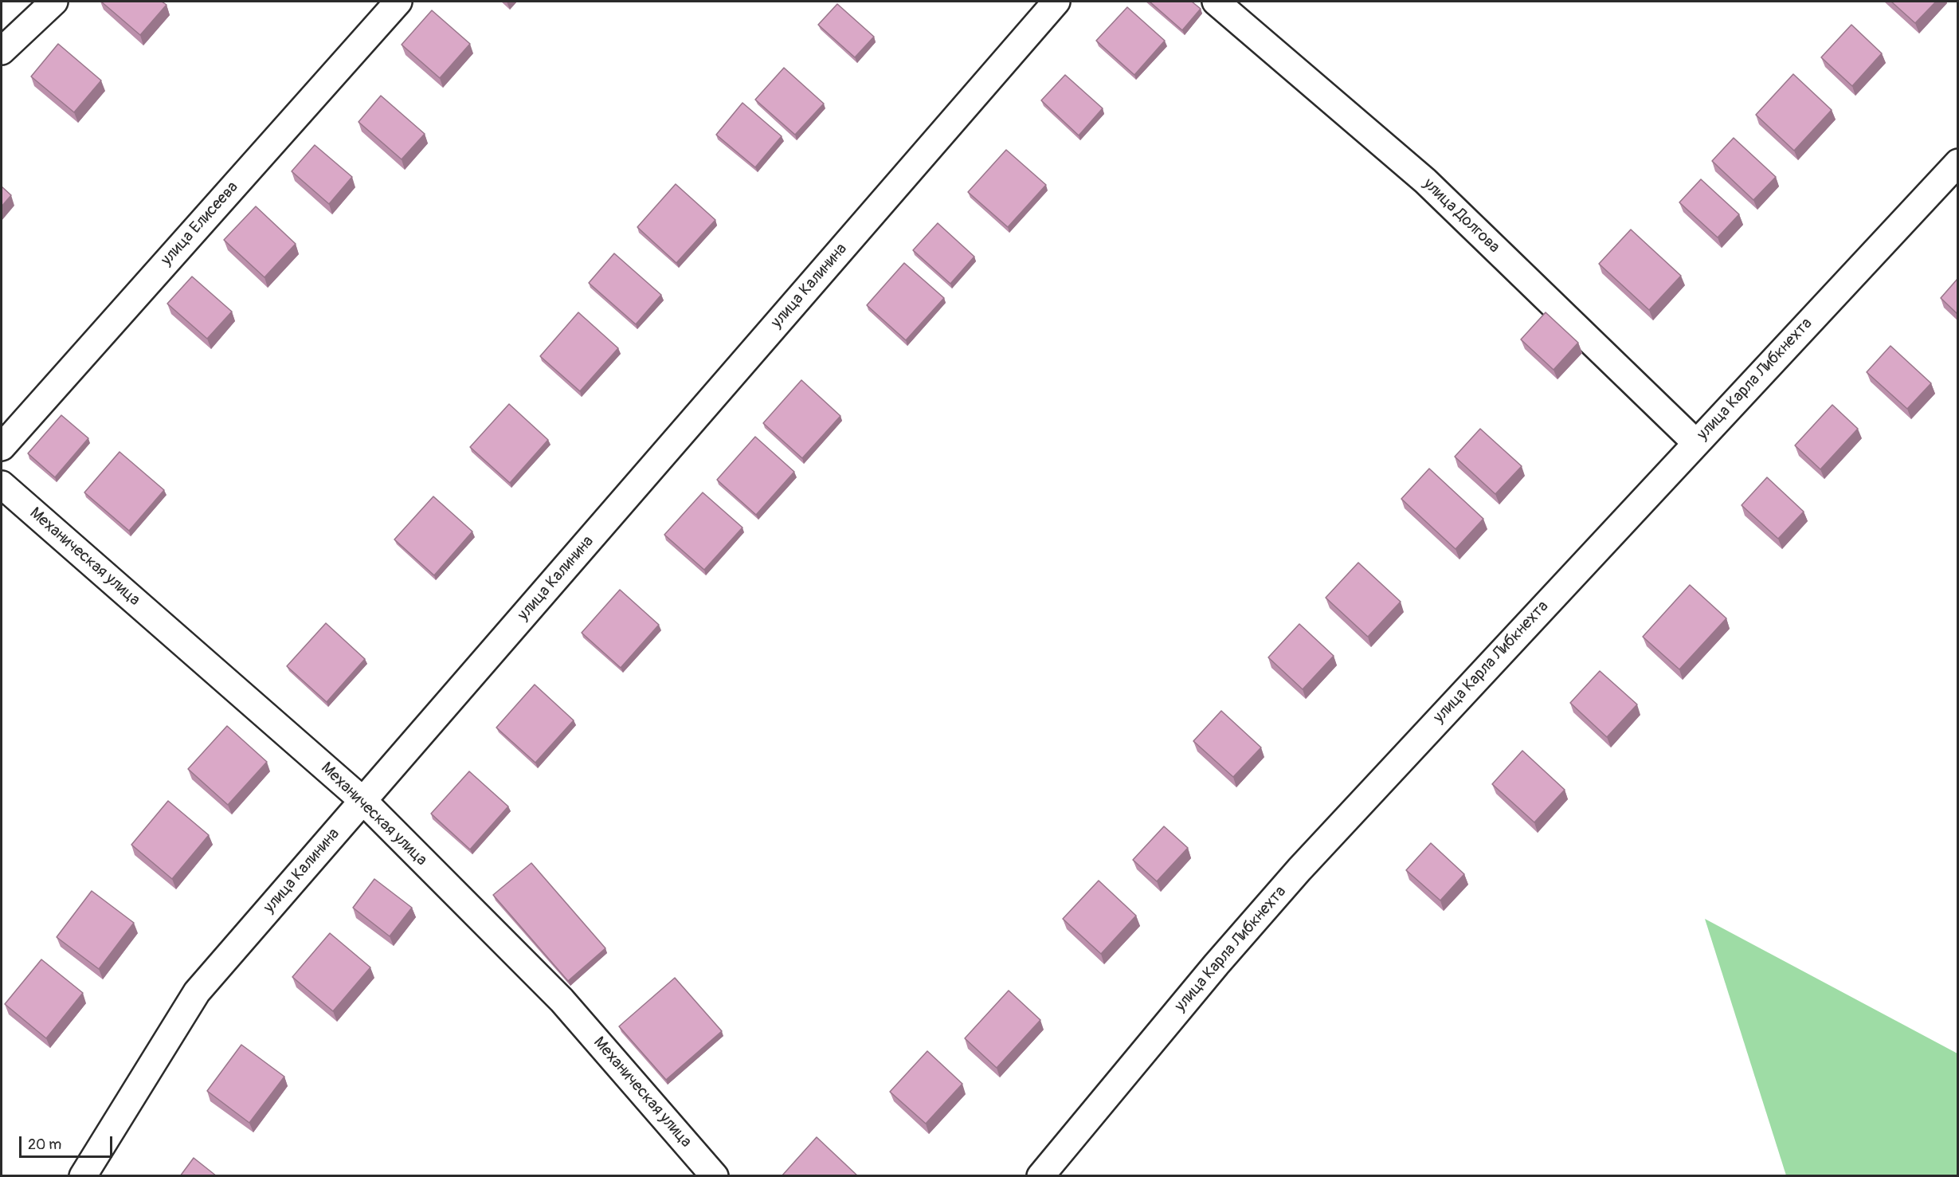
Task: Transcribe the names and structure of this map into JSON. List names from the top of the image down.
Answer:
{
  "streets": {
    "street": [
      "улица Долгова",
      "улица Елисеева",
      "улица Калинина",
      "улица Карла Либкнехта",
      "Механическая улица"
    ]
  },
  "crossings": [
    ["улица Долгова", "улица Карла Либкнехта"],
    ["улица Калинина", "Механическая улица"]
  ],
  "scale_bar": "20 m"
}
